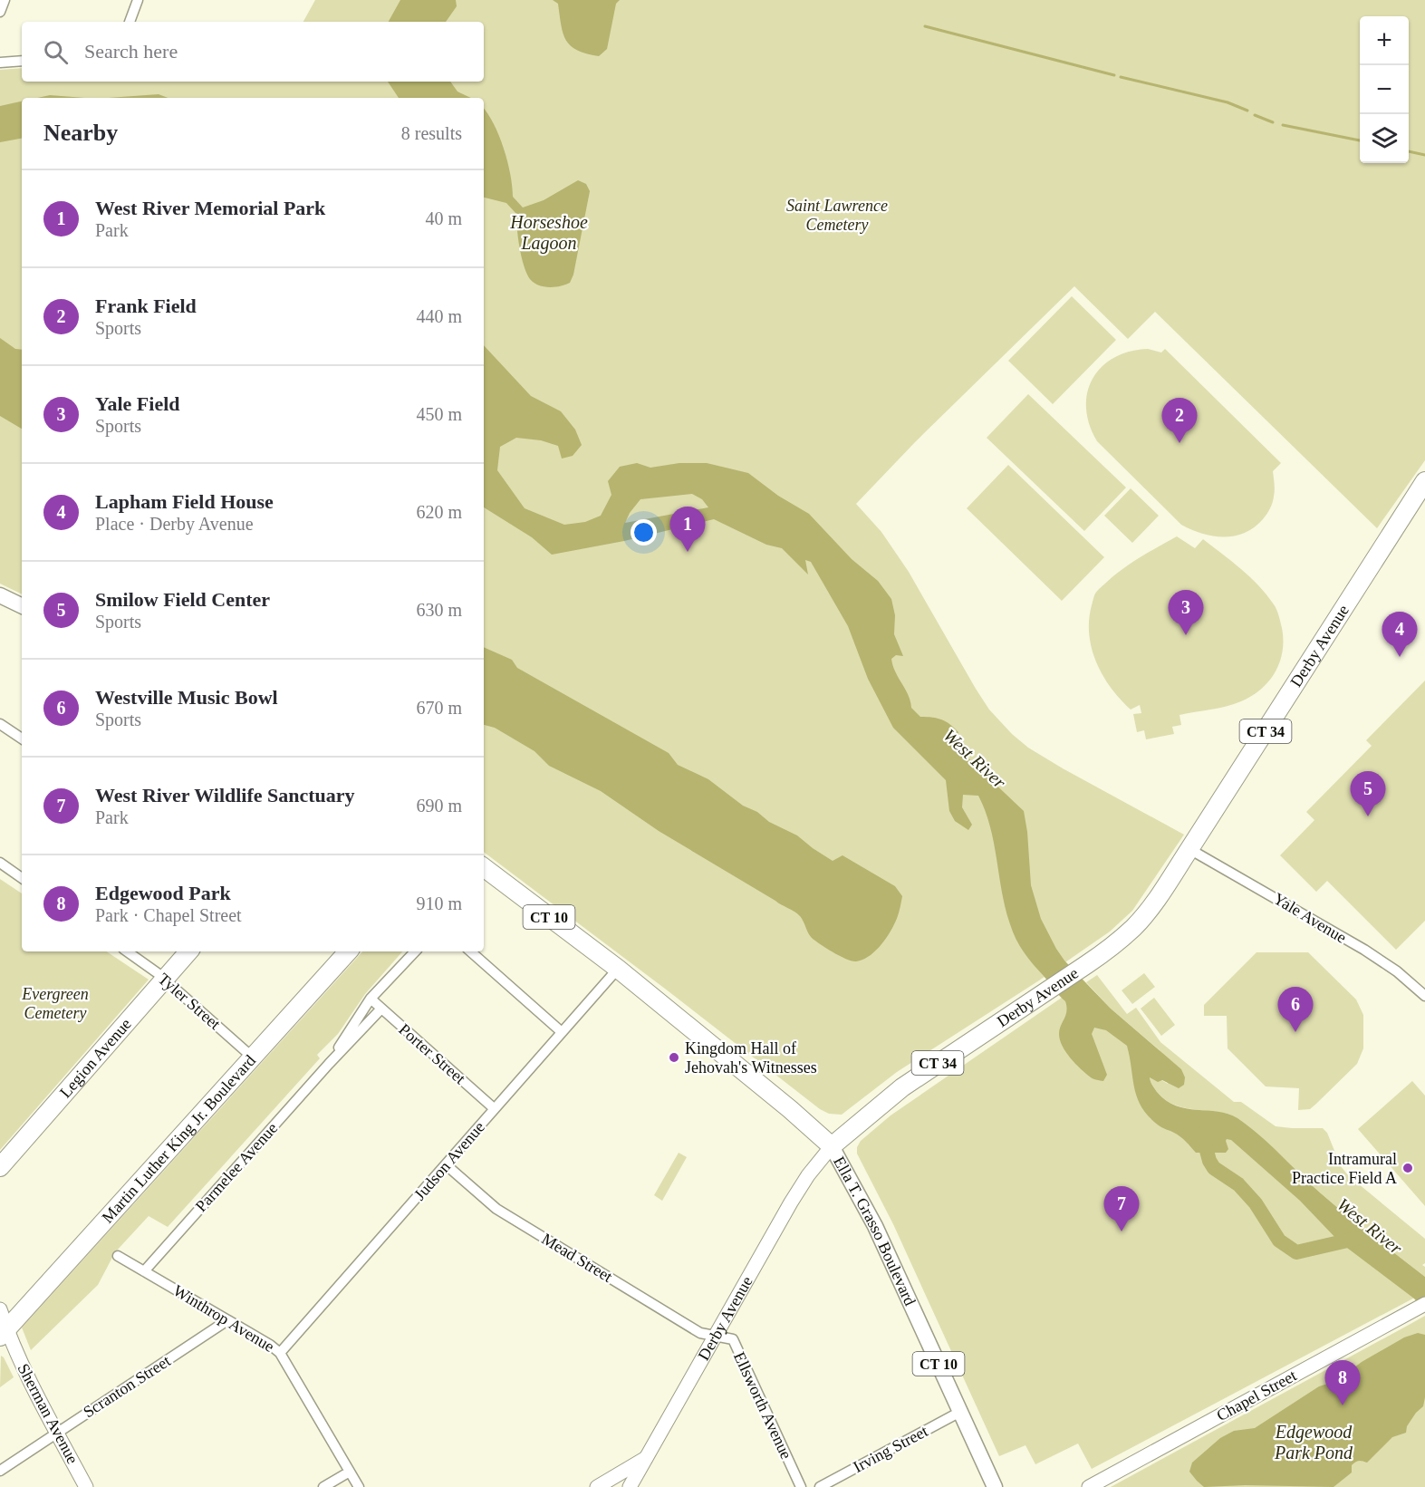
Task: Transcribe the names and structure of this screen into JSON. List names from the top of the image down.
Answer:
{
  "streets": {
    "highway": [
      "Derby Avenue",
      "CT 34",
      "CT 10",
      "Legion Avenue",
      "Martin Luther King Jr. Boulevard",
      "Ella T. Grasso Boulevard"
    ],
    "main road": ["Chapel Street", "Sherman Avenue"],
    "street": [
      "Yale Avenue",
      "Tyler Street",
      "Porter Street",
      "Judson Avenue",
      "Parmelee Avenue",
      "Mead Street",
      "Winthrop Avenue",
      "Scranton Street",
      "Ellsworth Avenue",
      "Irving Street"
    ]
  },
  "crossings": [
    ["Derby Avenue", "Yale Avenue"],
    ["Derby Avenue", "Ella T. Grasso Boulevard"],
    ["Derby Avenue", "Mead Street"],
    ["Derby Avenue", "Ellsworth Avenue"],
    ["Tyler Street", "Legion Avenue"],
    ["Tyler Street", "Martin Luther King Jr. Boulevard"],
    ["Porter Street", "Judson Avenue"],
    ["Porter Street", "Parmelee Avenue"],
    ["Martin Luther King Jr. Boulevard", "Sherman Avenue"],
    ["Judson Avenue", "Ella T. Grasso Boulevard"],
    ["Judson Avenue", "Mead Street"],
    ["Judson Avenue", "Winthrop Avenue"],
    ["Parmelee Avenue", "Winthrop Avenue"],
    ["Ella T. Grasso Boulevard", "Irving Street"],
    ["Mead Street", "Ellsworth Avenue"],
    ["Winthrop Avenue", "Scranton Street"],
    ["Scranton Street", "Sherman Avenue"]
  ],
  "water": ["Horseshoe Lagoon", "West River", "Edgewood Park Pond"],
  "parks": ["Saint Lawrence Cemetery", "Evergreen Cemetery"],
  "places": ["Kingdom Hall of Jehovah's Witnesses", "Intramural Practice Field A"],
  "page": {
    "map_buttons": ["+", "−"],
    "search": "Search here",
    "heading": ["Nearby", "8 results"],
    "list": [
      {
        "mark": "1",
        "name": "West River Memorial Park",
        "note": "Park",
        "value": "40 m"
      },
      {
        "mark": "2",
        "name": "Frank Field",
        "note": "Sports",
        "value": "440 m"
      },
      {
        "mark": "3",
        "name": "Yale Field",
        "note": "Sports",
        "value": "450 m"
      },
      {
        "mark": "4",
        "name": "Lapham Field House",
        "note": "Place · Derby Avenue",
        "value": "620 m"
      },
      {
        "mark": "5",
        "name": "Smilow Field Center",
        "note": "Sports",
        "value": "630 m"
      },
      {
        "mark": "6",
        "name": "Westville Music Bowl",
        "note": "Sports",
        "value": "670 m"
      },
      {
        "mark": "7",
        "name": "West River Wildlife Sanctuary",
        "note": "Park",
        "value": "690 m"
      },
      {
        "mark": "8",
        "name": "Edgewood Park",
        "note": "Park · Chapel Street",
        "value": "910 m"
      }
    ],
    "pins": [
      "2",
      "1",
      "3",
      "4",
      "5",
      "6",
      "7",
      "8"
    ]
  }
}
